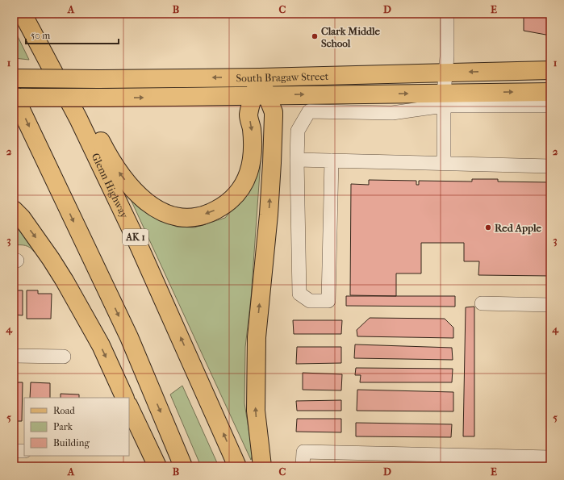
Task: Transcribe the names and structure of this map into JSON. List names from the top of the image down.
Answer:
{
  "streets": {
    "main road": ["South Bragaw Street", "Glenn Highway", "AK 1"]
  },
  "places": ["Clark Middle School", "Red Apple"],
  "legend": ["Road", "Park", "Building"],
  "scale_bar": "50 m",
  "grid": {
    "columns": [
      "A",
      "B",
      "C",
      "D",
      "E"
    ],
    "rows": [
      "1",
      "2",
      "3",
      "4",
      "5"
    ]
  }
}
